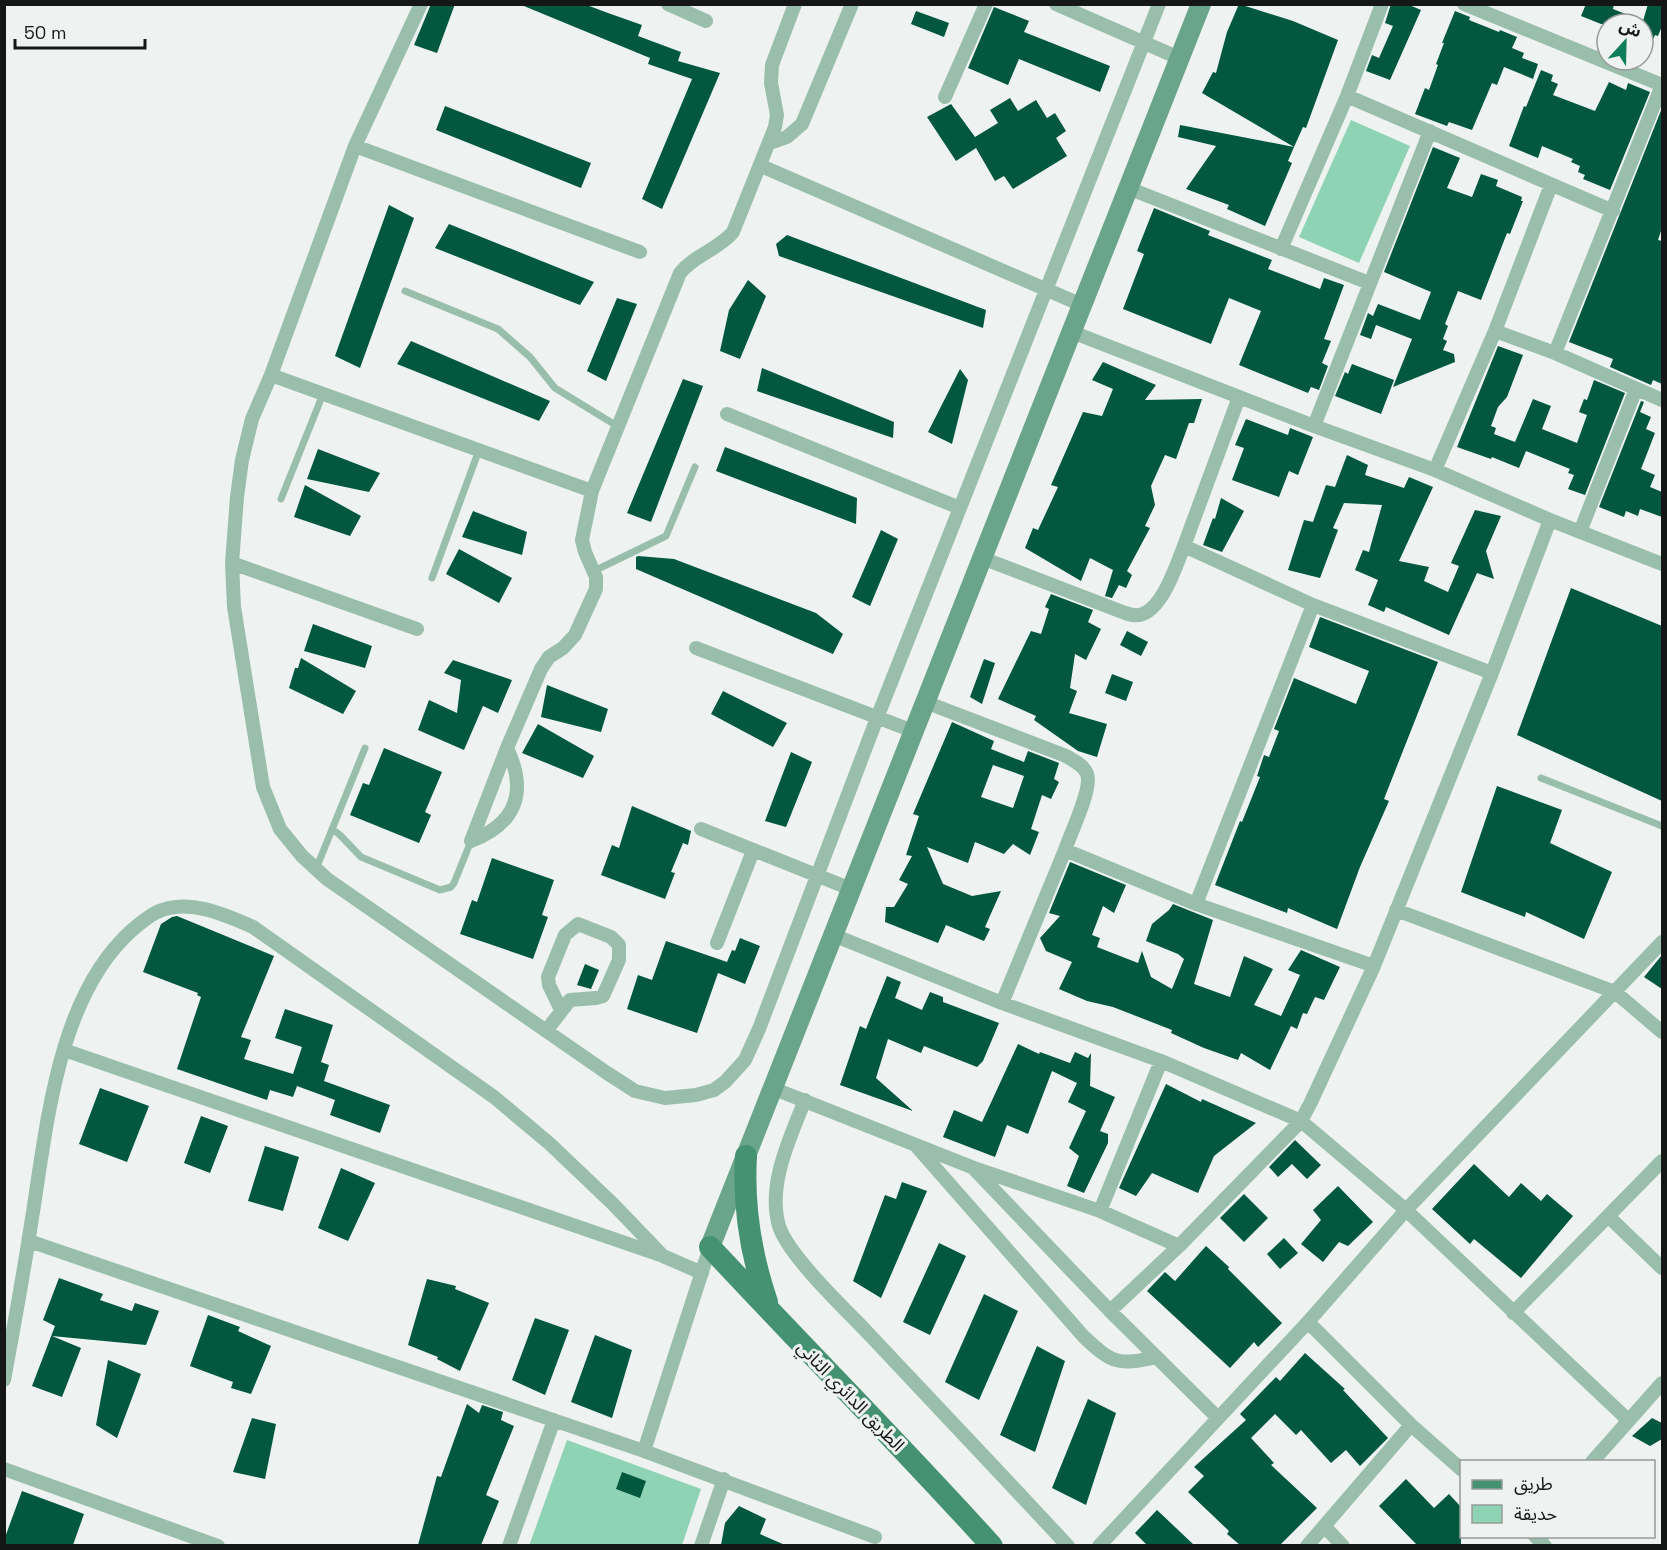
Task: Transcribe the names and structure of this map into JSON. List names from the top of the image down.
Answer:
{
  "streets": {
    "main road": ["الطريق الدائري الثاني"]
  },
  "legend": ["طريق", "حديقة"],
  "scale_bar": "50 m",
  "north": "top"
}
